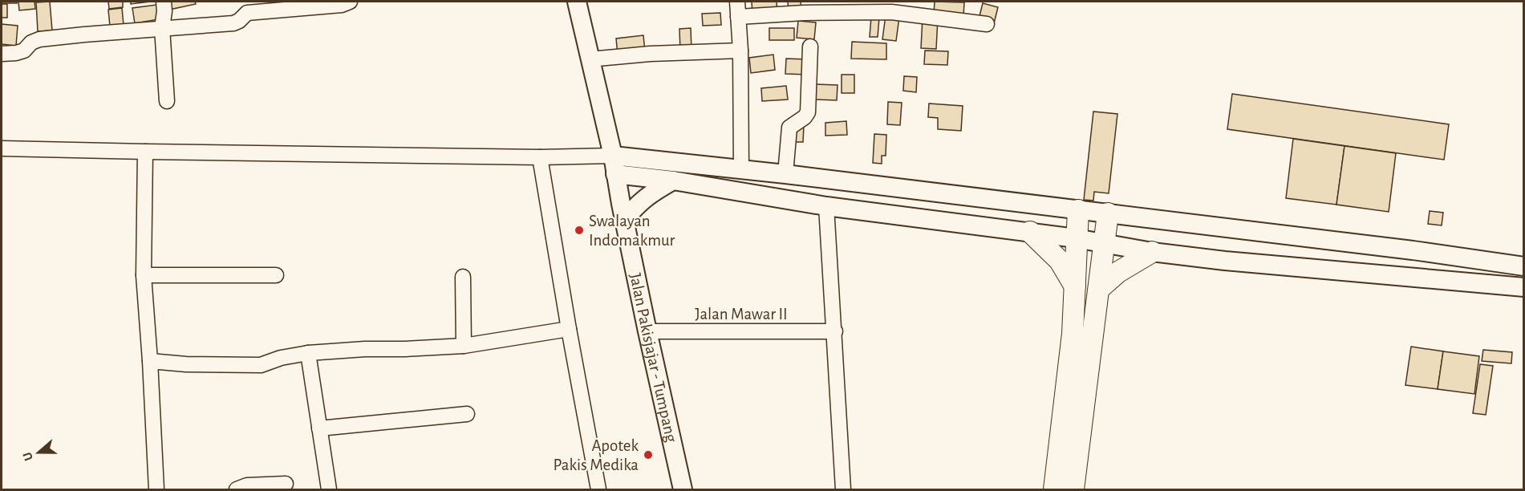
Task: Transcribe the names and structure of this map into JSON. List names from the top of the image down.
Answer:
{
  "streets": {
    "main road": ["Jalan Pakisjajar - Tumpang"],
    "street": ["Jalan Mawar II"]
  },
  "crossings": [
    ["Jalan Mawar II", "Jalan Pakisjajar - Tumpang"]
  ],
  "places": ["Swalayan Indomakmur", "Apotek Pakis Medika"],
  "north": "left"
}
